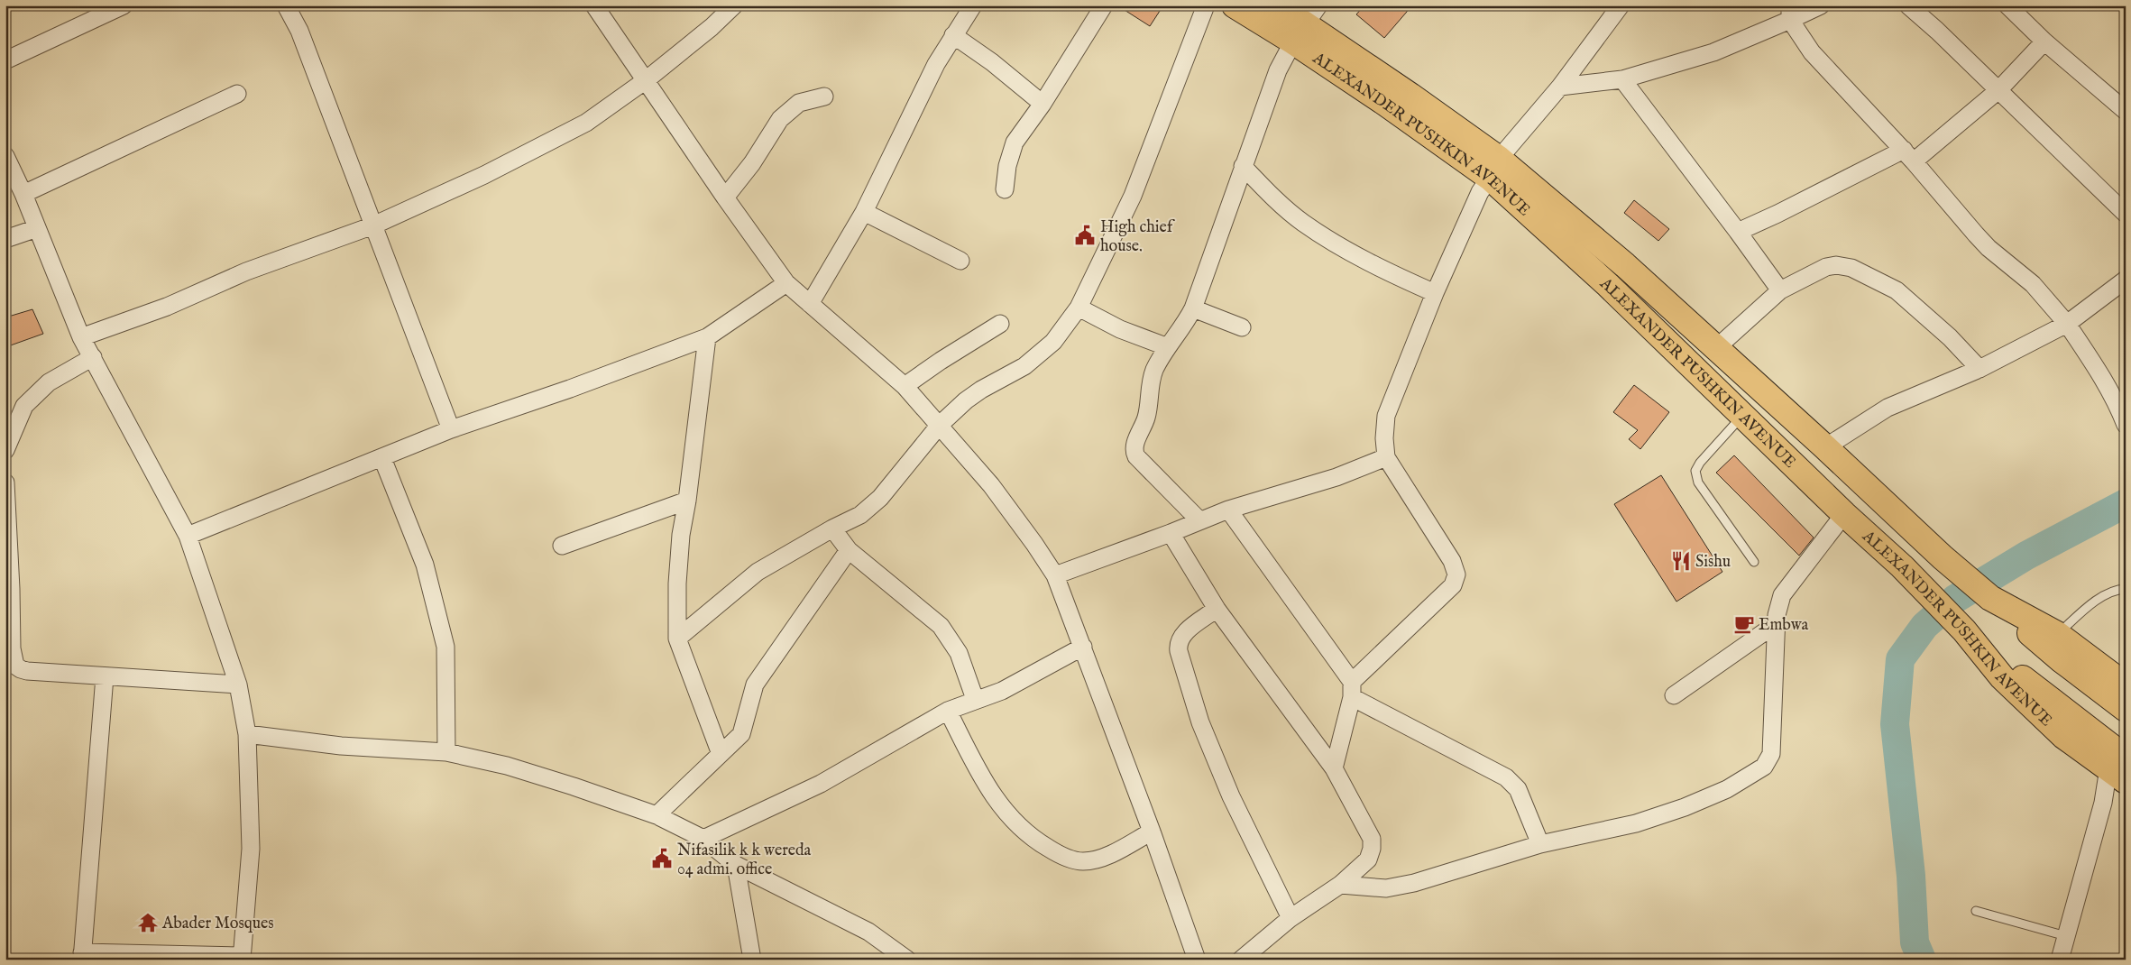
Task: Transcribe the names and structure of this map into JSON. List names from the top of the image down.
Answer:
{
  "streets": {
    "main road": ["ALEXANDER PUSHKIN AVENUE"]
  },
  "places": {
    "public building": ["High chief house.", "Nifasilik k k wereda 04 admi. office"],
    "restaurant": ["Sishu"],
    "cafe": ["Embwa"],
    "temple": ["Abader Mosques"]
  }
}
